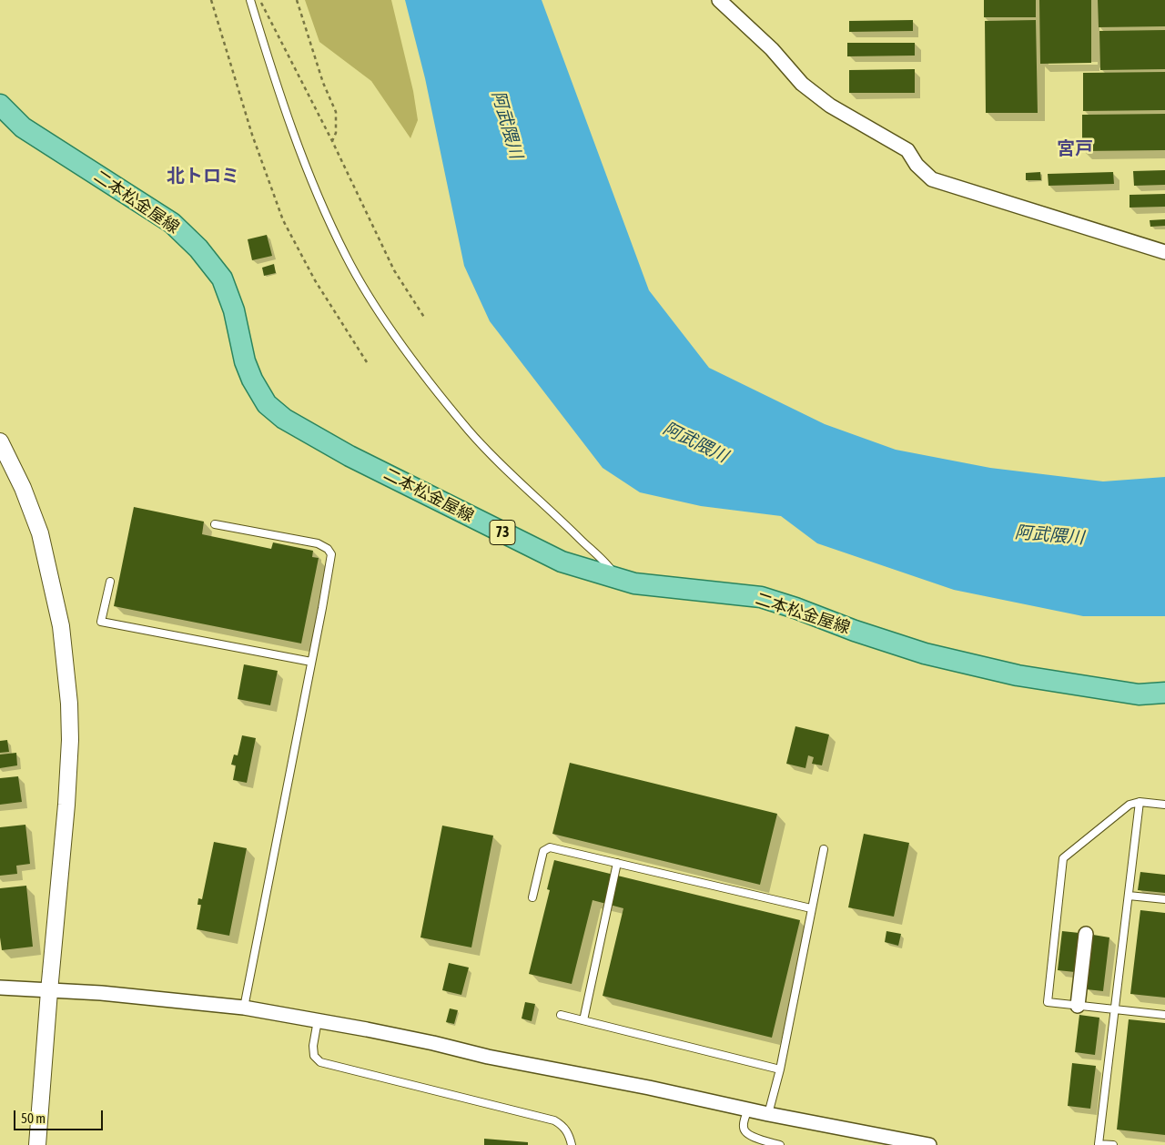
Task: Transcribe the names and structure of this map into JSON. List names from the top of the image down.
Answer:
{
  "streets": {
    "main road": ["二本松金屋線", "73"]
  },
  "districts": ["宮戸", "北トロミ"],
  "water": ["阿武隈川"],
  "scale_bar": "50 m"
}
